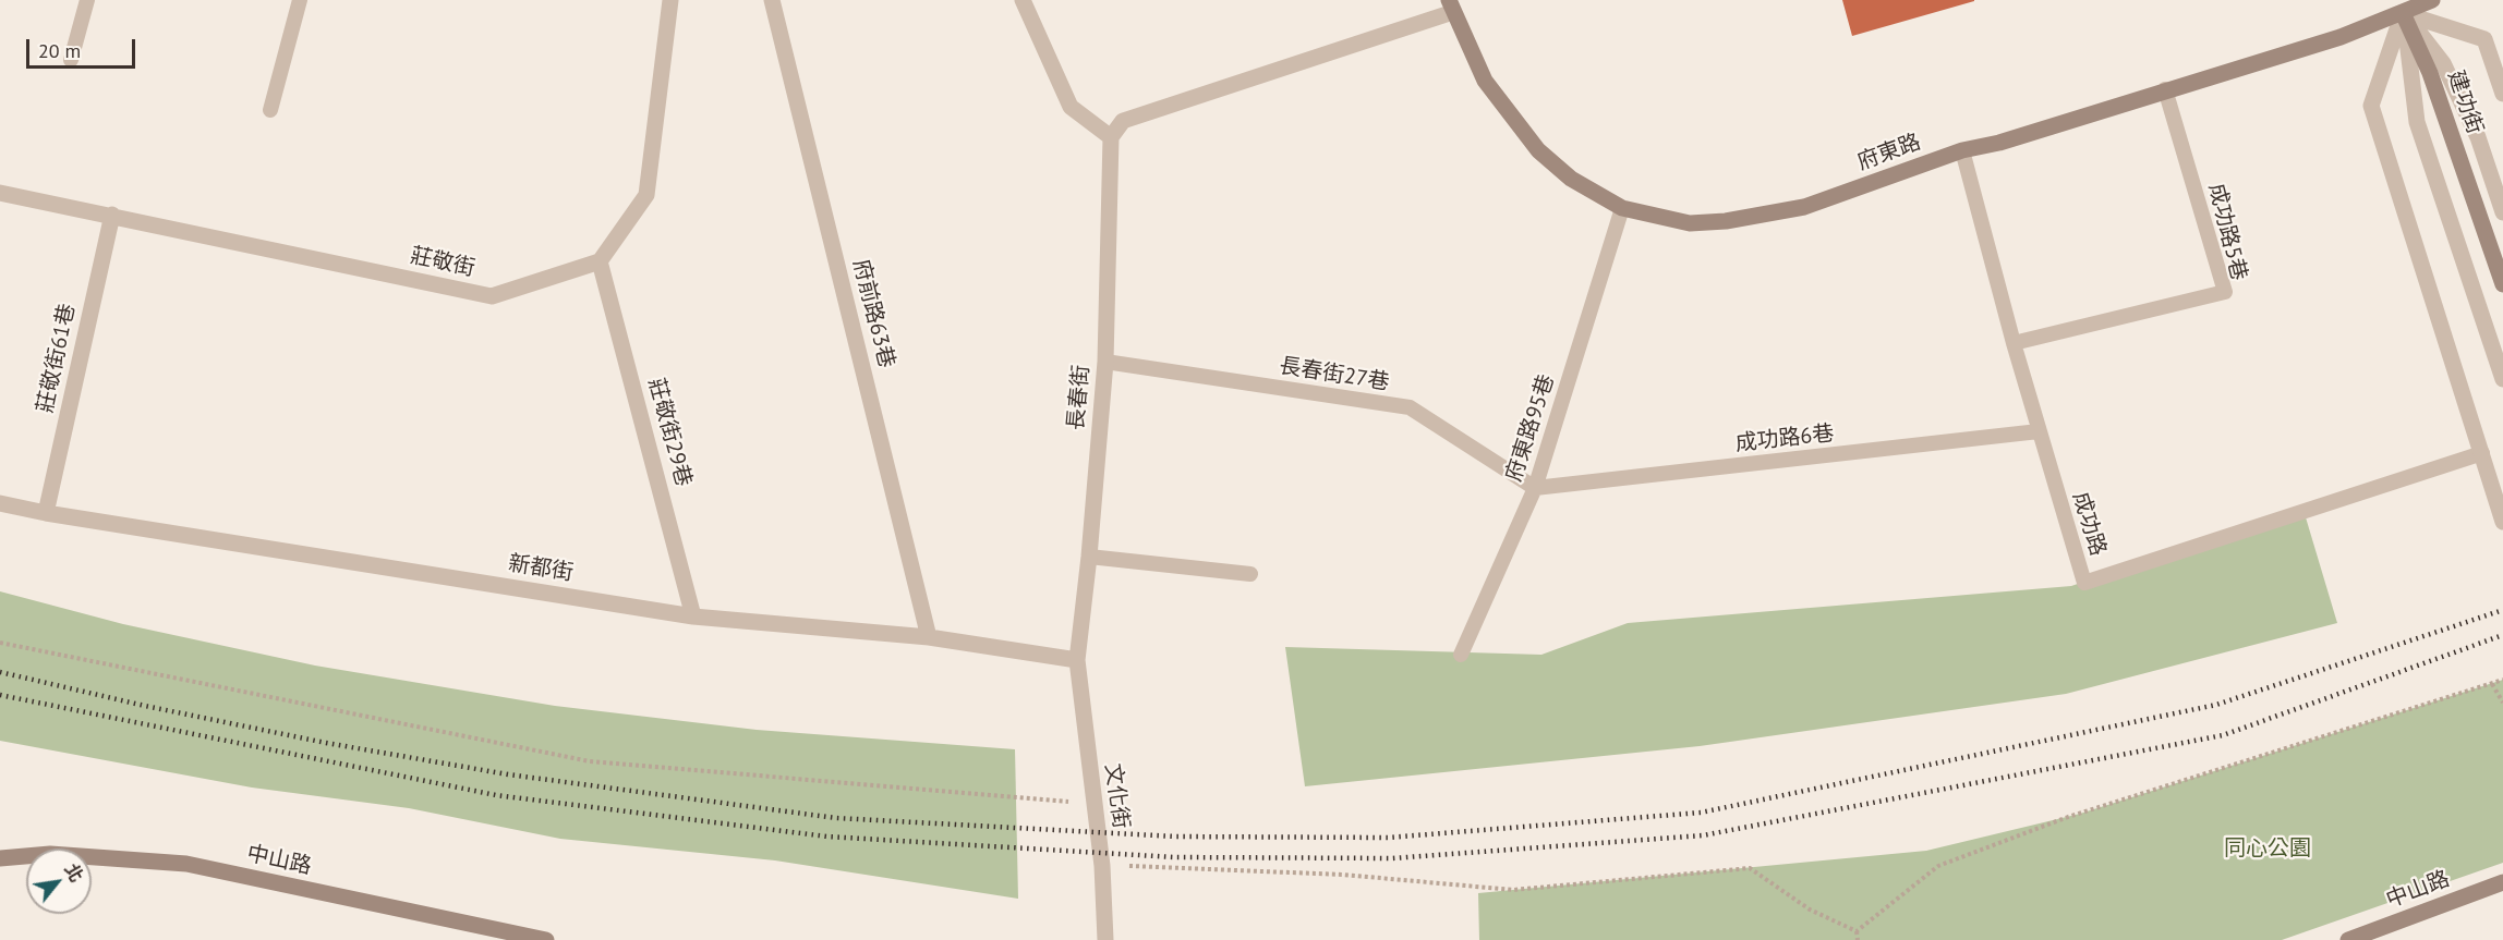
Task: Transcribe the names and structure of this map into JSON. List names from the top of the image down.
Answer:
{
  "streets": {
    "street": [
      "建功街",
      "府東路",
      "莊敬街",
      "府前路63巷",
      "莊敬街61巷",
      "長春街",
      "莊敬街29巷",
      "新都街",
      "文化街",
      "中山路"
    ],
    "lane": [
      "成功路5巷",
      "長春街27巷",
      "府東路95巷",
      "成功路6巷",
      "成功路"
    ]
  },
  "crossings": [
    ["建功街", "府東路"],
    ["府東路", "成功路5巷"],
    ["府東路", "府東路95巷"],
    ["府東路", "成功路"],
    ["成功路5巷", "成功路"],
    ["莊敬街", "莊敬街61巷"],
    ["莊敬街", "莊敬街29巷"],
    ["府前路63巷", "新都街"],
    ["莊敬街61巷", "新都街"],
    ["長春街27巷", "長春街"],
    ["長春街27巷", "府東路95巷"],
    ["長春街27巷", "成功路6巷"],
    ["長春街", "新都街"],
    ["長春街", "文化街"],
    ["府東路95巷", "成功路6巷"],
    ["莊敬街29巷", "新都街"],
    ["成功路6巷", "成功路"],
    ["新都街", "文化街"]
  ],
  "parks": ["同心公園"],
  "scale_bar": "20 m",
  "north": "top right"
}
